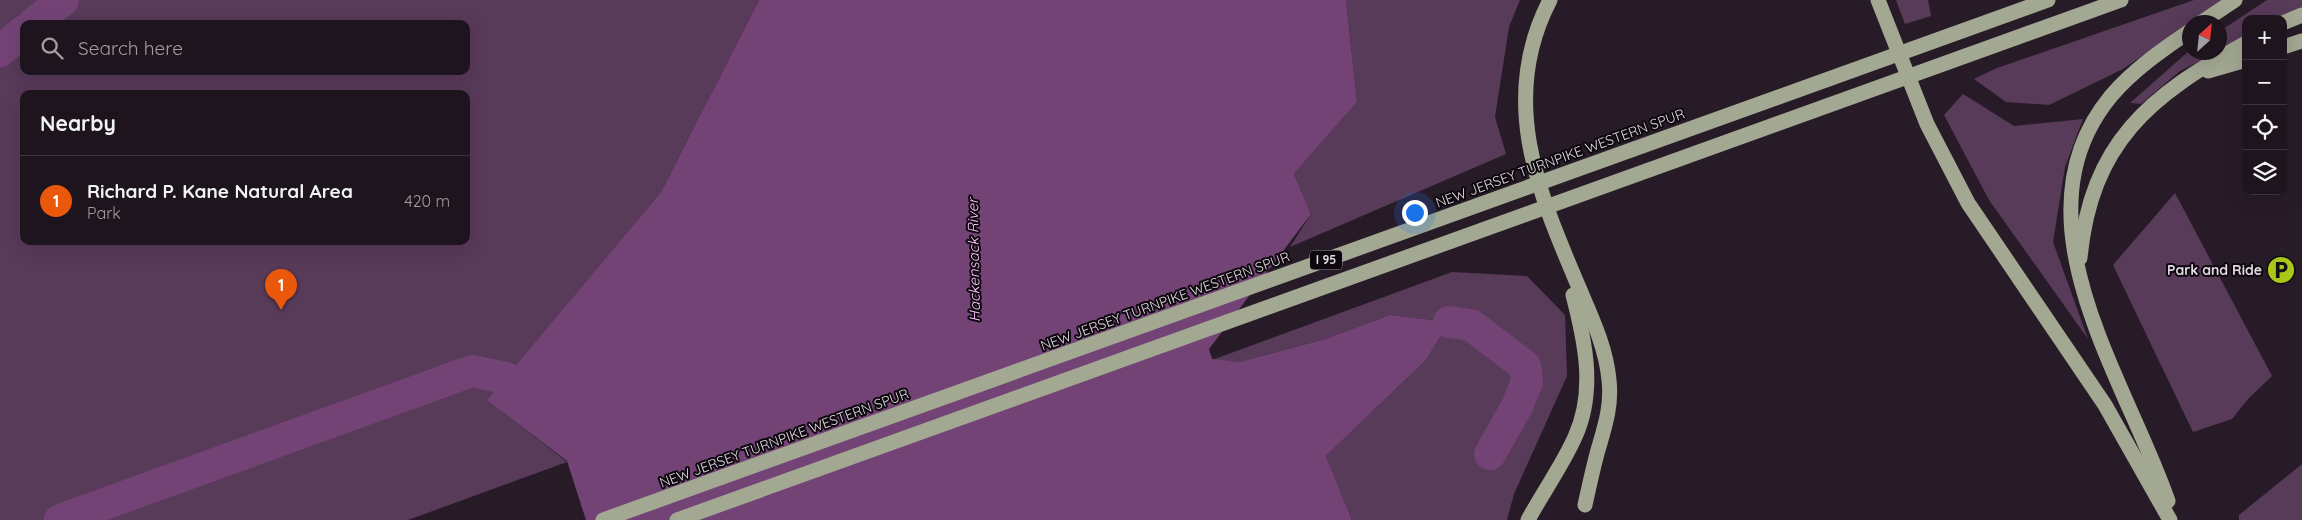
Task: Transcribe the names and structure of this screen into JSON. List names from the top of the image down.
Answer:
{
  "streets": {
    "highway": ["NEW JERSEY TURNPIKE WESTERN SPUR", "I 95"]
  },
  "water": ["Hackensack River"],
  "places": {
    "parking": ["Park and Ride"]
  },
  "north": "top right",
  "page": {
    "map_buttons": ["+", "−"],
    "search": "Search here",
    "heading": "Nearby",
    "list": [
      {
        "mark": "1",
        "name": "Richard P. Kane Natural Area",
        "note": "Park",
        "value": "420 m"
      }
    ],
    "pins": "1"
  }
}
